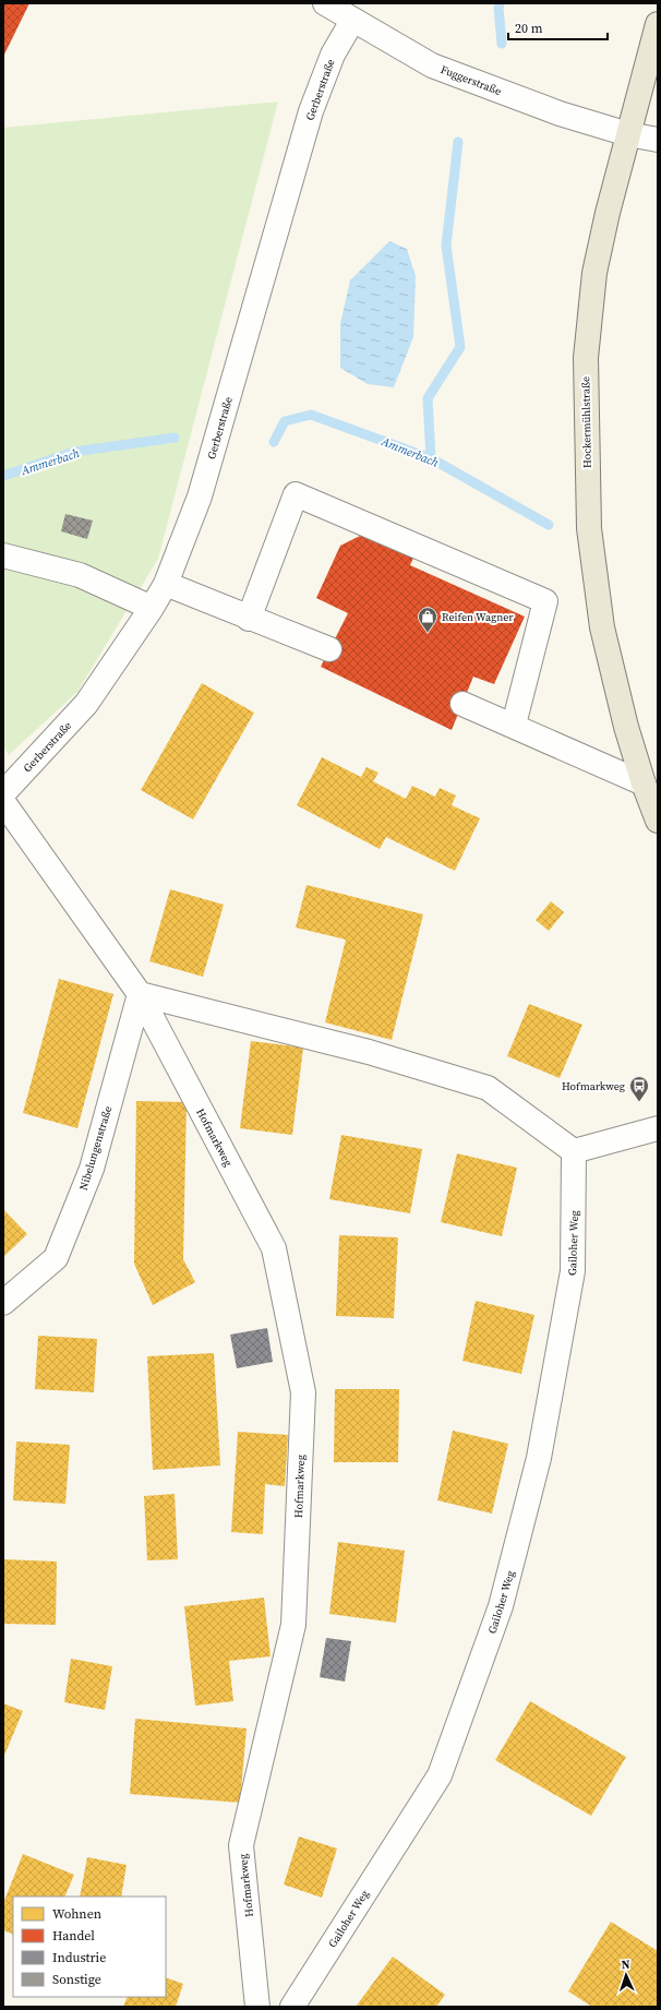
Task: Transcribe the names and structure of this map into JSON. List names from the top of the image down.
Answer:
{
  "streets": {
    "main road": ["Hockermühlstraße"],
    "street": [
      "Fuggerstraße",
      "Gerberstraße",
      "Hofmarkweg",
      "Nibelungenstraße",
      "Gailoher Weg"
    ]
  },
  "crossings": [
    ["Fuggerstraße", "Gerberstraße"],
    ["Fuggerstraße", "Hockermühlstraße"],
    ["Hofmarkweg", "Nibelungenstraße"]
  ],
  "water": ["Ammerbach"],
  "places": {
    "shop": ["Reifen Wagner"],
    "bus stop": ["Hofmarkweg"]
  },
  "legend": [
    "Wohnen",
    "Handel",
    "Industrie",
    "Sonstige"
  ],
  "scale_bar": "20 m",
  "north": "top"
}
